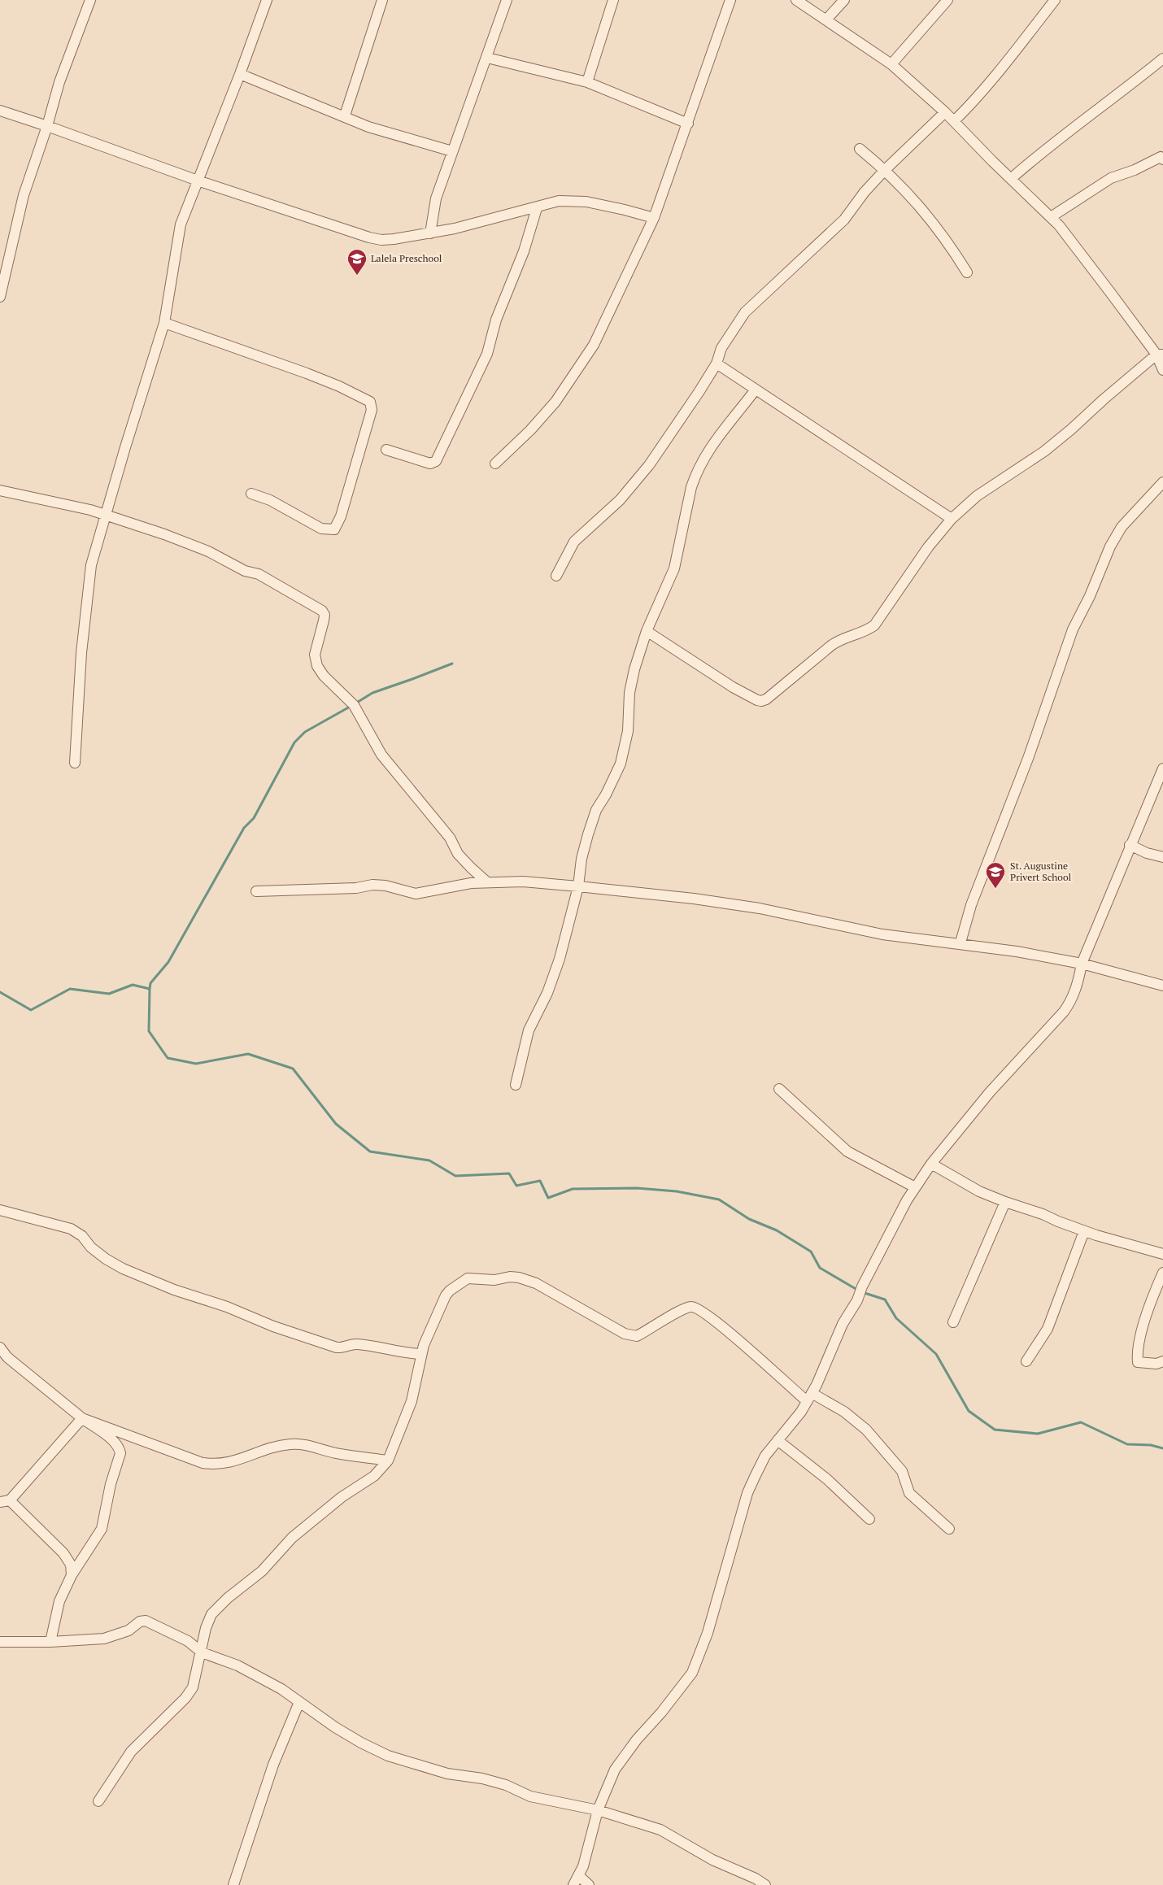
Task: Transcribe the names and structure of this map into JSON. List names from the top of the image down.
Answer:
{
  "places": {
    "school or university": ["Lalela Preschool", "St. Augustine Privert School"]
  }
}
